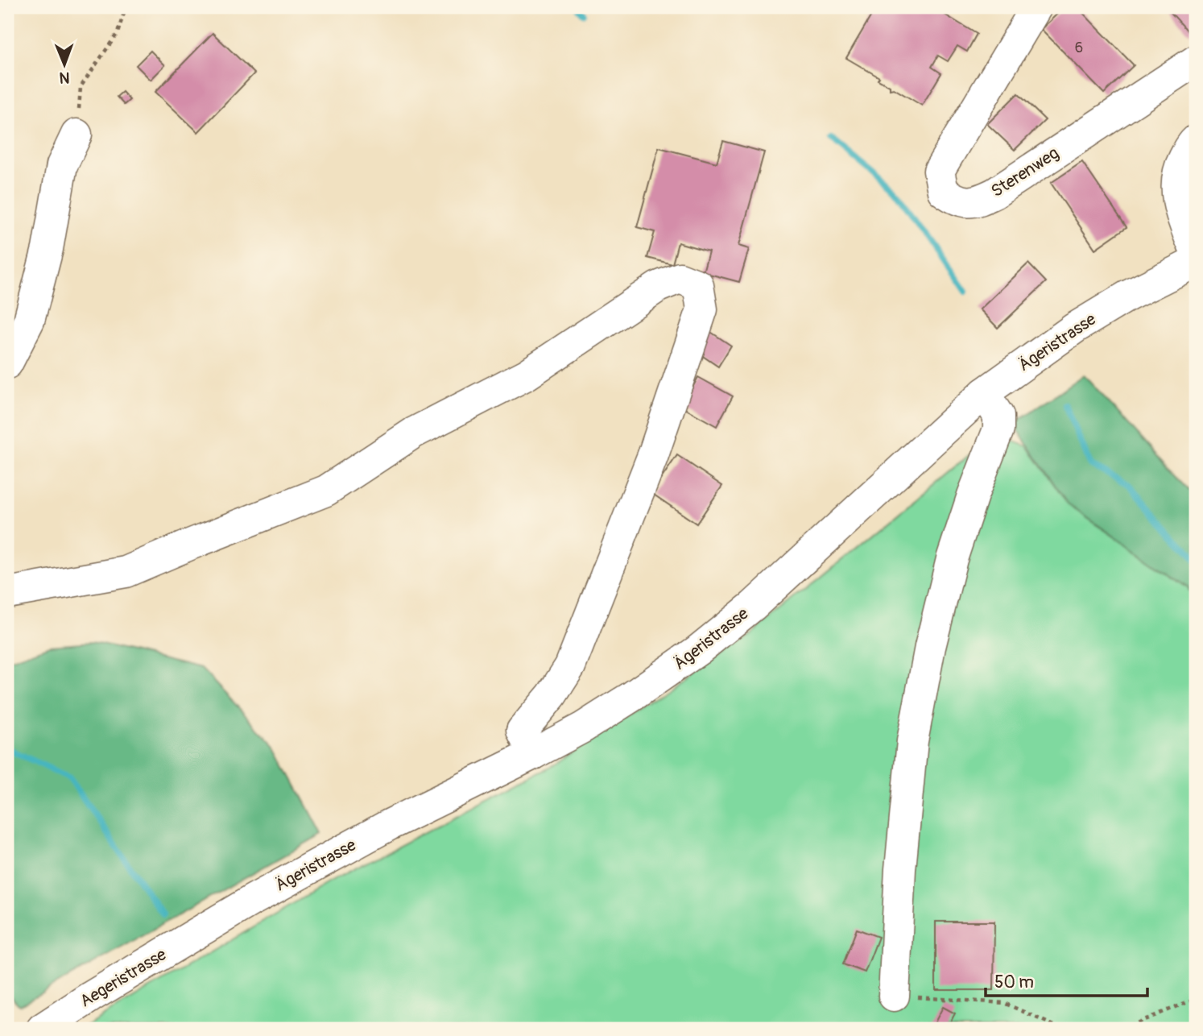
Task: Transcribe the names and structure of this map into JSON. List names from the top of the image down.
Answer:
{
  "streets": {
    "main road": ["Sterenweg", "Ägeristrasse", "Aegeristrasse"]
  },
  "crossings": [
    ["Ägeristrasse", "Aegeristrasse"]
  ],
  "house_numbers": ["6"],
  "scale_bar": "50 m",
  "north": "bottom"
}
